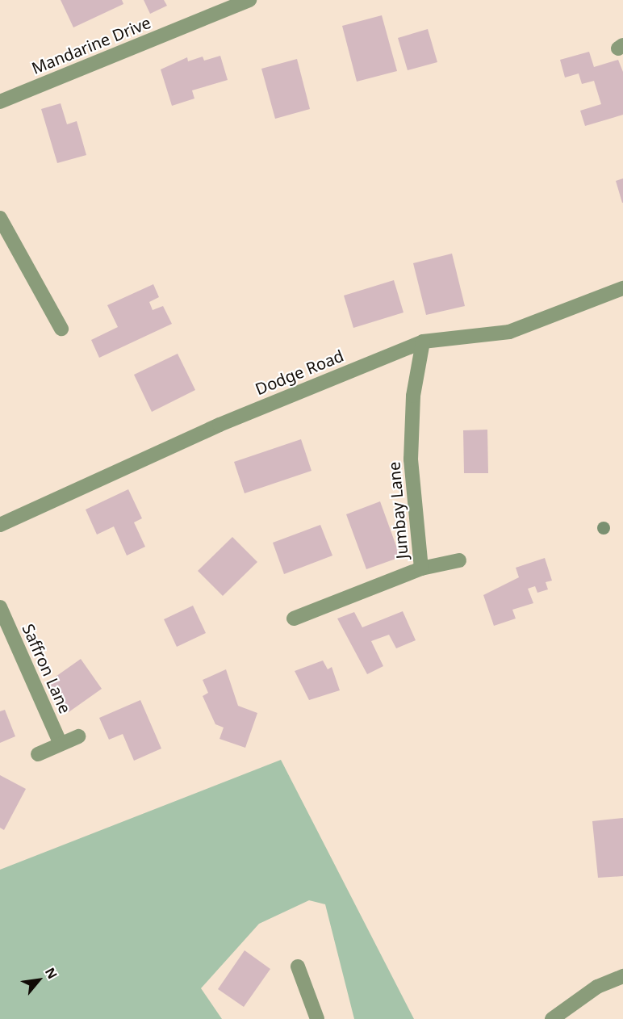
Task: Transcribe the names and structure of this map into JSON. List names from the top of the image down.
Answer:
{
  "streets": {
    "street": [
      "Mandarine Drive",
      "Dodge Road",
      "Jumbay Lane",
      "Saffron Lane"
    ]
  },
  "crossings": [
    ["Dodge Road", "Jumbay Lane"]
  ],
  "north": "top right"
}
